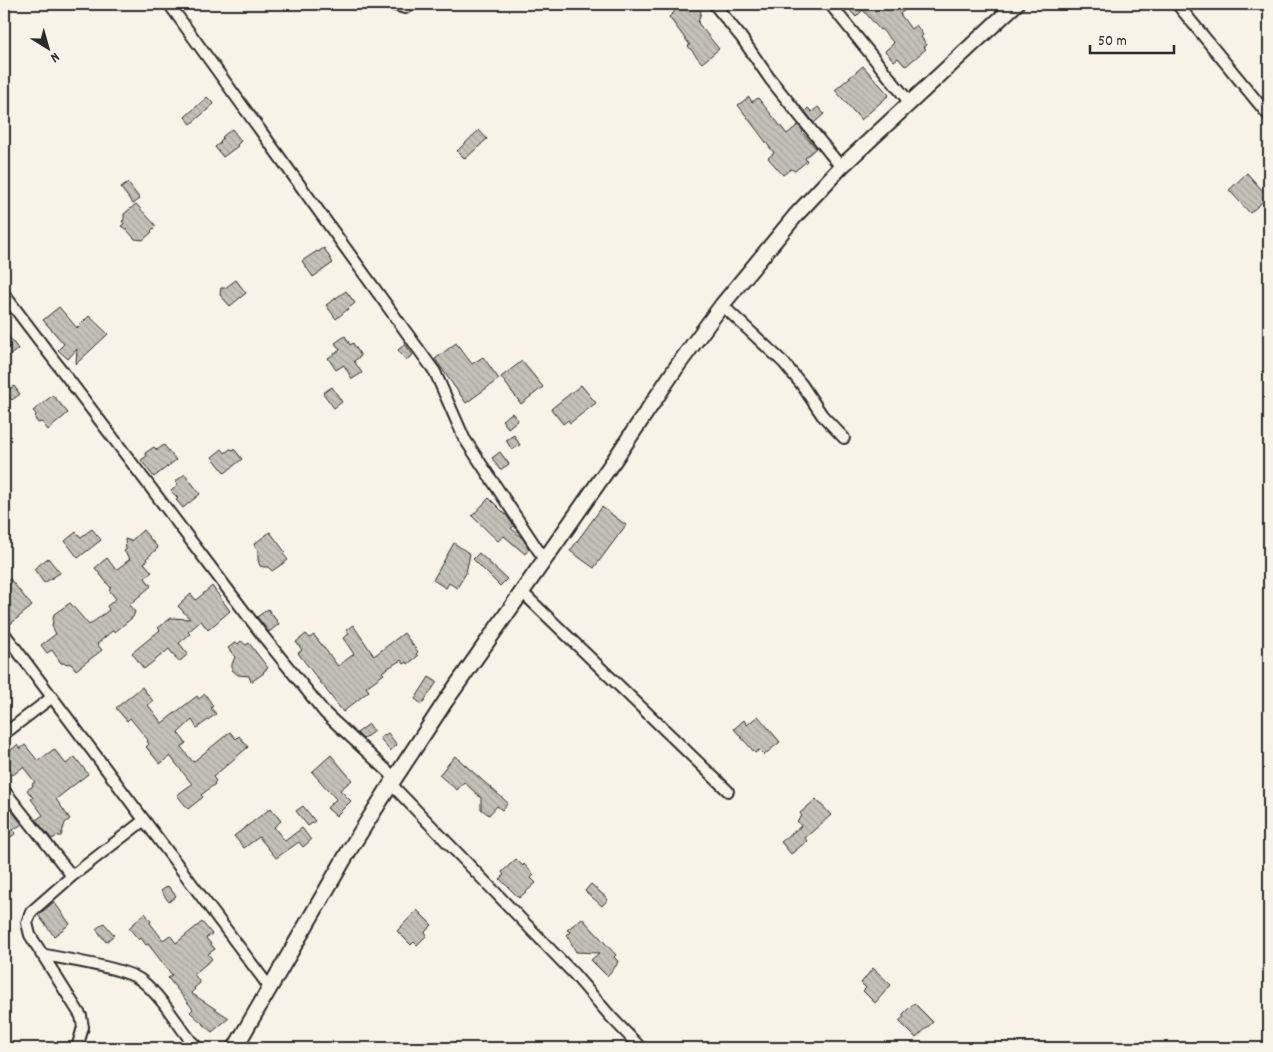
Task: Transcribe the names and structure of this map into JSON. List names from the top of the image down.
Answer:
{
  "scale_bar": "50 m",
  "north": "bottom right"
}
